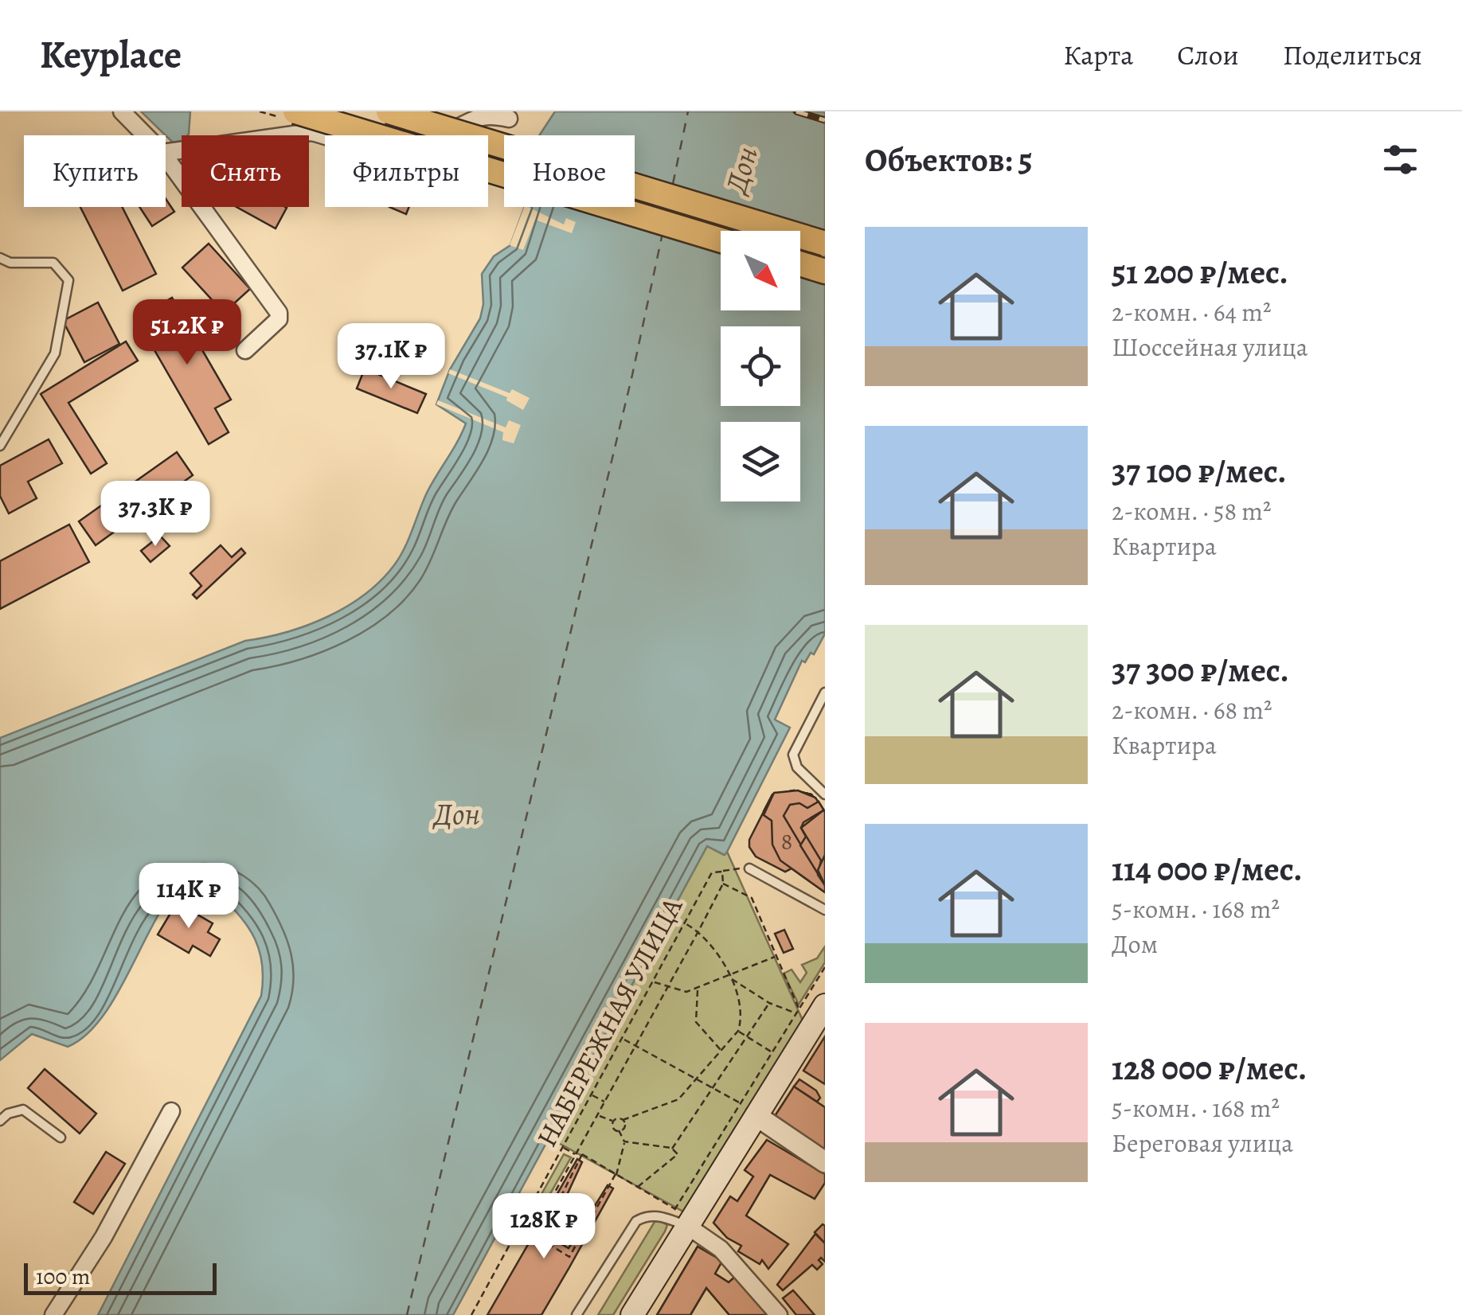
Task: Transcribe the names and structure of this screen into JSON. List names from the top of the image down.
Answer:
{
  "streets": {
    "path": ["НАБЕРЕЖНАЯ УЛИЦА"]
  },
  "water": ["Дон"],
  "house_numbers": ["8"],
  "scale_bar": "100 m",
  "north": "bottom right",
  "page": {
    "header": "Keyplace",
    "nav": ["Карта", "Слои", "Поделиться"],
    "heading": "Объектов: 5",
    "chip": [
      "Купить",
      "Снять",
      "Фильтры",
      "Новое"
    ],
    "list": [
      {
        "name": "51 200 ₽/мес.",
        "note": "2-комн. · 64 m² · Шоссейная улица"
      },
      {
        "name": "37 100 ₽/мес.",
        "note": "2-комн. · 58 m² · Квартира"
      },
      {
        "name": "37 300 ₽/мес.",
        "note": "2-комн. · 68 m² · Квартира"
      },
      {
        "name": "114 000 ₽/мес.",
        "note": "5-комн. · 168 m² · Дом"
      },
      {
        "name": "128 000 ₽/мес.",
        "note": "5-комн. · 168 m² · Береговая улица"
      }
    ],
    "price": [
      "51.2K ₽",
      "37.1K ₽",
      "37.3K ₽",
      "114K ₽",
      "128K ₽"
    ],
    "scale": "100 m"
  }
}
